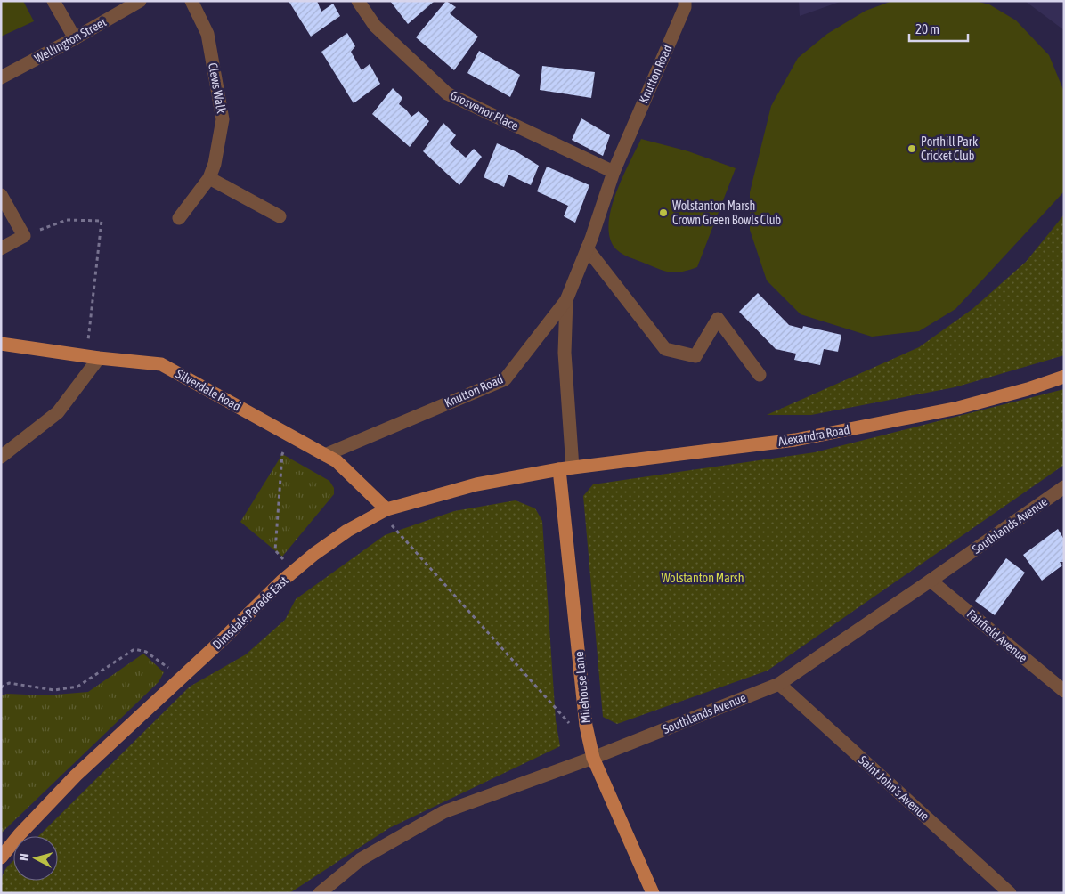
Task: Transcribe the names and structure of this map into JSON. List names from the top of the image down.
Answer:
{
  "streets": {
    "main road": [
      "Silverdale Road",
      "Alexandra Road",
      "Dimsdale Parade East",
      "Milehouse Lane"
    ],
    "street": [
      "Wellington Street",
      "Knutton Road",
      "Clews Walk",
      "Grosvenor Place",
      "Southlands Avenue",
      "Fairfield Avenue",
      "Saint John's Avenue"
    ]
  },
  "crossings": [
    ["Knutton Road", "Grosvenor Place"],
    ["Knutton Road", "Silverdale Road"],
    ["Silverdale Road", "Dimsdale Parade East"],
    ["Alexandra Road", "Dimsdale Parade East"],
    ["Alexandra Road", "Milehouse Lane"],
    ["Southlands Avenue", "Fairfield Avenue"],
    ["Southlands Avenue", "Milehouse Lane"],
    ["Southlands Avenue", "Saint John's Avenue"],
    ["Dimsdale Parade East", "Milehouse Lane"]
  ],
  "parks": ["Wolstanton Marsh"],
  "places": ["Porthill Park Cricket Club", "Wolstanton Marsh Crown Green Bowls Club"],
  "scale_bar": "20 m",
  "north": "left"
}
